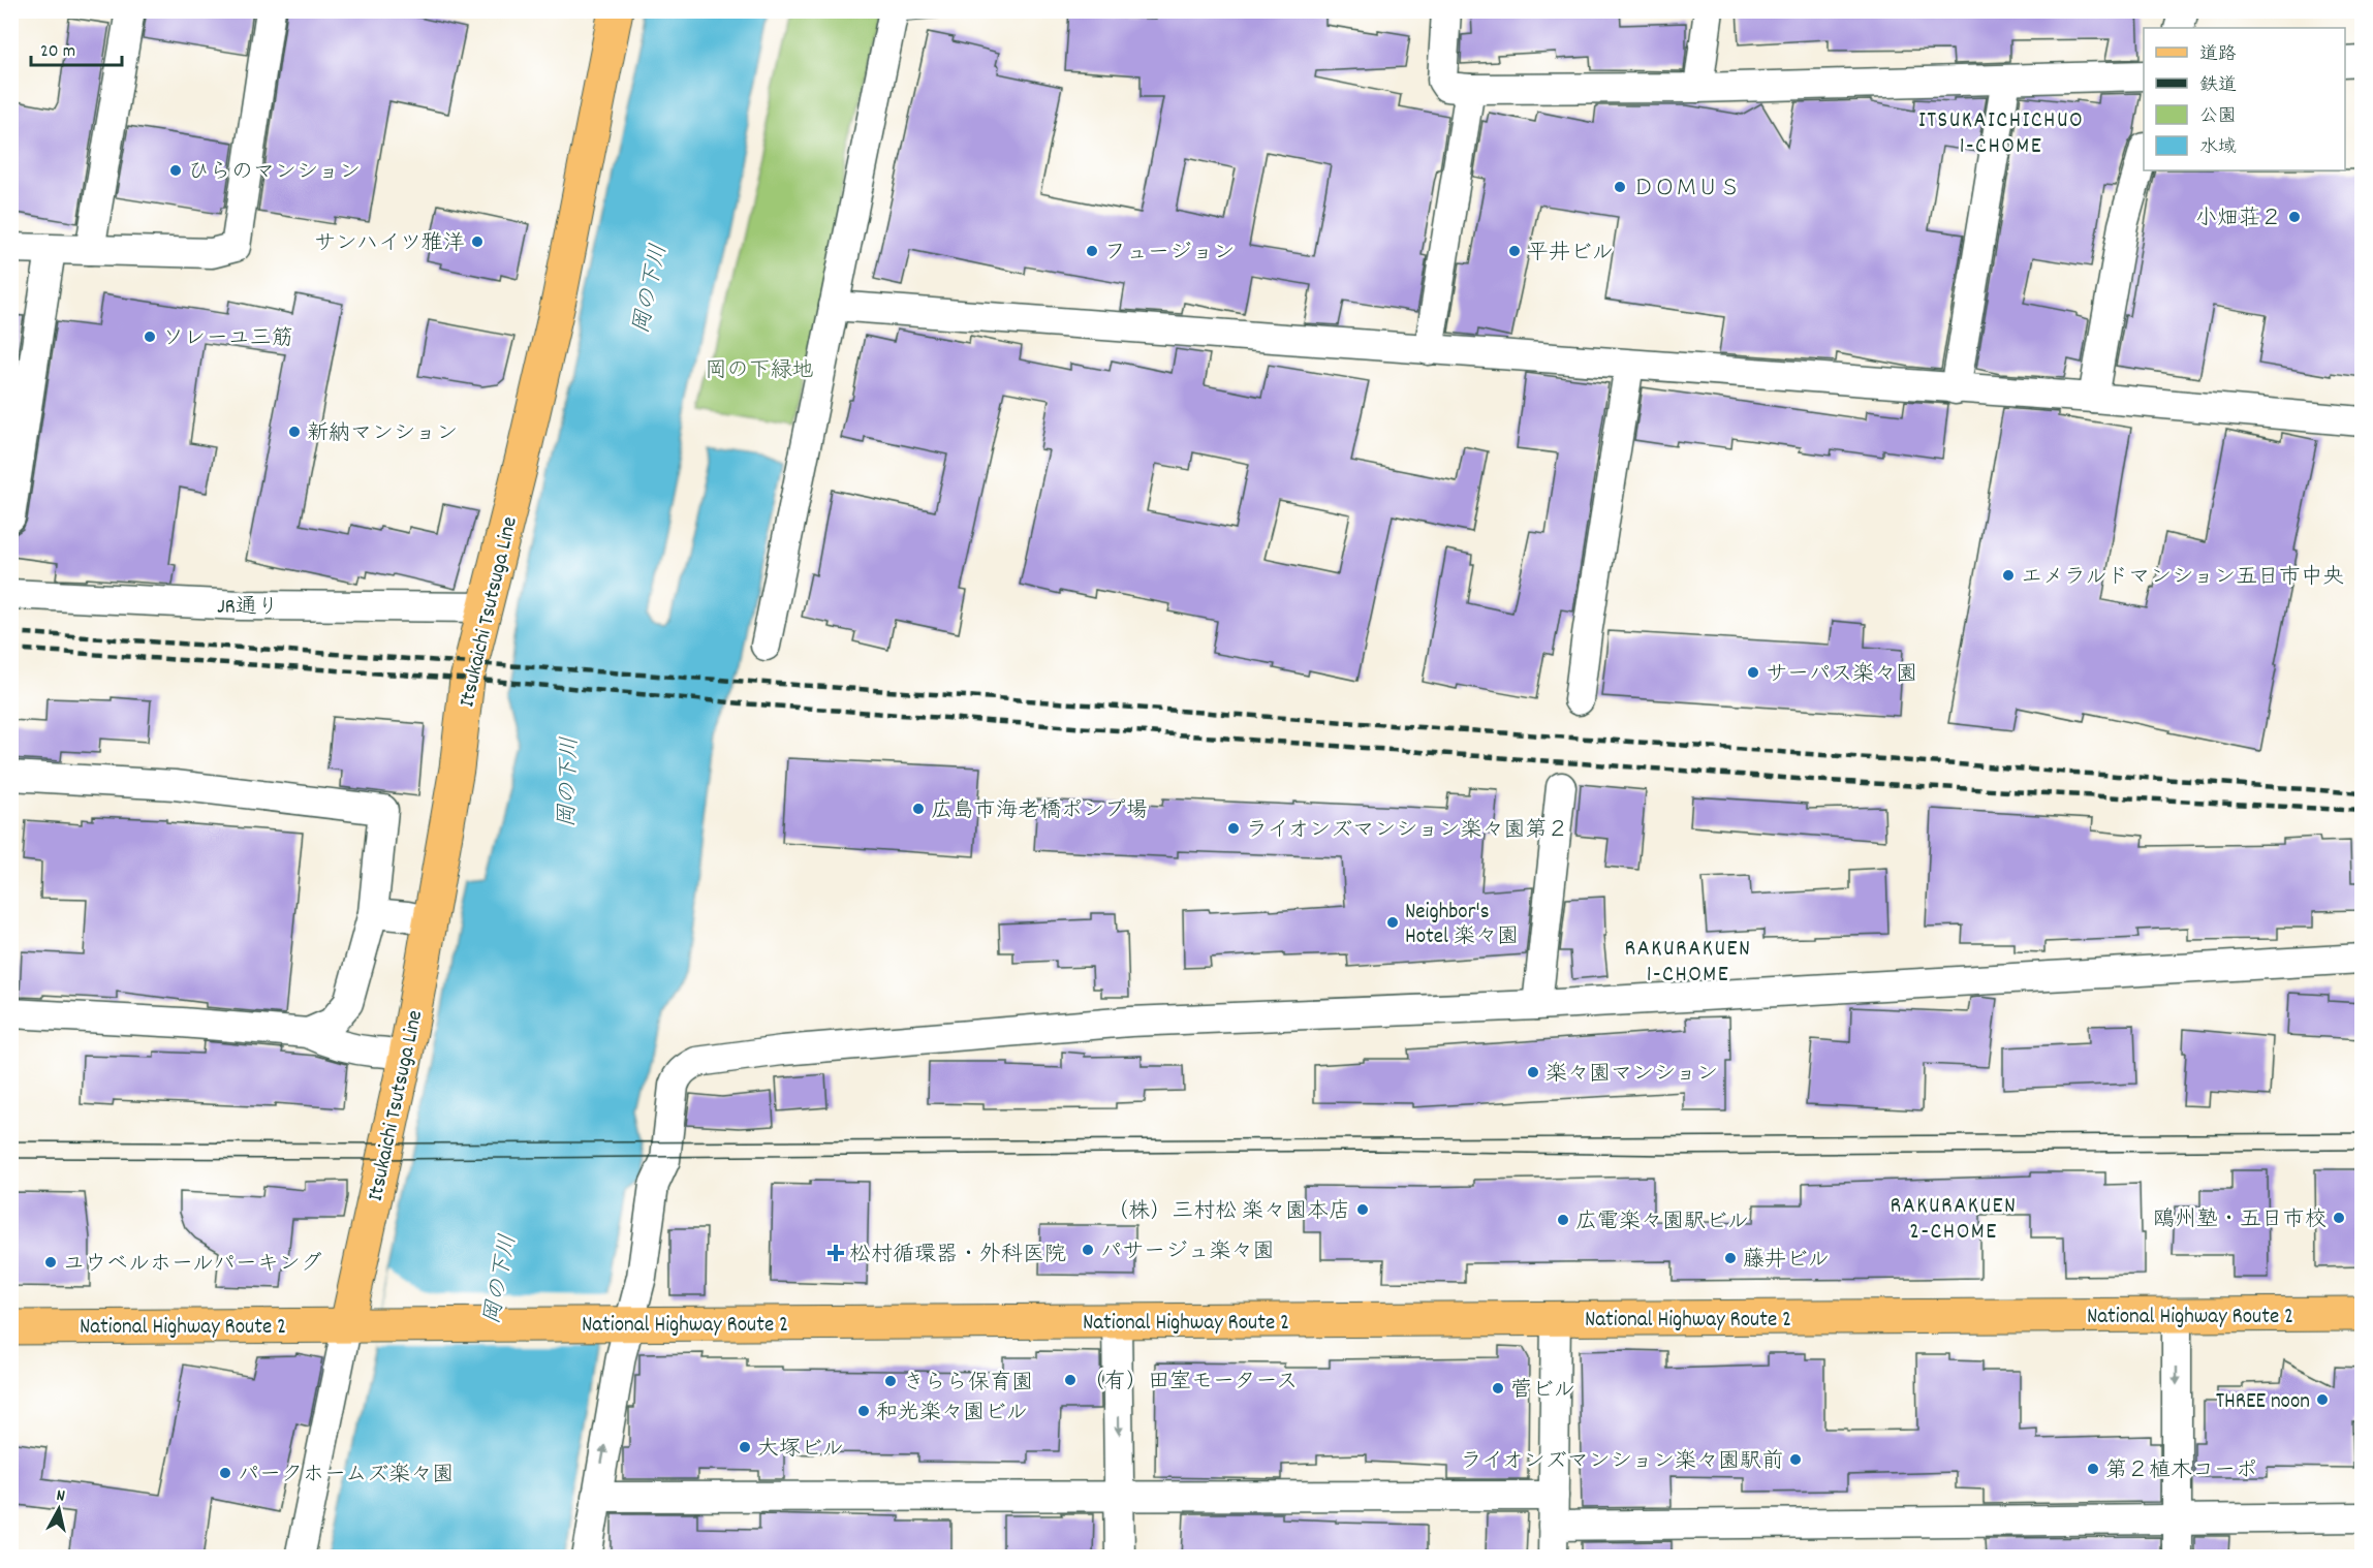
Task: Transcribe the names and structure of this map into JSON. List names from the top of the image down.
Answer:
{
  "streets": {
    "main road": ["Itsukaichi Tsutsuga Line", "National Highway Route 2"],
    "street": ["JR通り"]
  },
  "crossings": [
    ["JR通り", "Itsukaichi Tsutsuga Line"],
    ["Itsukaichi Tsutsuga Line", "National Highway Route 2"]
  ],
  "districts": ["ITSUKAICHICHUO 1-CHOME", "RAKURAKUEN 1-CHOME", "RAKURAKUEN 2-CHOME"],
  "water": ["岡の下川"],
  "parks": ["岡の下緑地"],
  "places": {
    "other": [
      "ひらのマンション",
      "ＤＯＭＵＳ",
      "小畑荘２",
      "サンハイツ雅洋",
      "フュージョン",
      "平井ビル",
      "ソレーユ三筋",
      "新納マンション",
      "エメラルドマンション五日市中央",
      "サーパス楽々園",
      "広島市海老橋ポンプ場",
      "ライオンズマンション楽々園第２",
      "Neighbor's Hotel 楽々園",
      "楽々園マンション",
      "（株）三村松 楽々園本店",
      "鴎州塾・五日市校",
      "広電楽々園駅ビル",
      "パサージュ楽々園",
      "藤井ビル",
      "ユウベルホールパーキング",
      "（有）田室モータース",
      "きらら保育園",
      "菅ビル",
      "THREE noon",
      "和光楽々園ビル",
      "大塚ビル",
      "ライオンズマンション楽々園駅前",
      "第２植木コーポ",
      "パークホームズ楽々園"
    ],
    "health": ["松村循環器・外科医院"]
  },
  "legend": [
    "道路",
    "鉄道",
    "公園",
    "水域"
  ],
  "scale_bar": "20 m",
  "north": "top"
}
